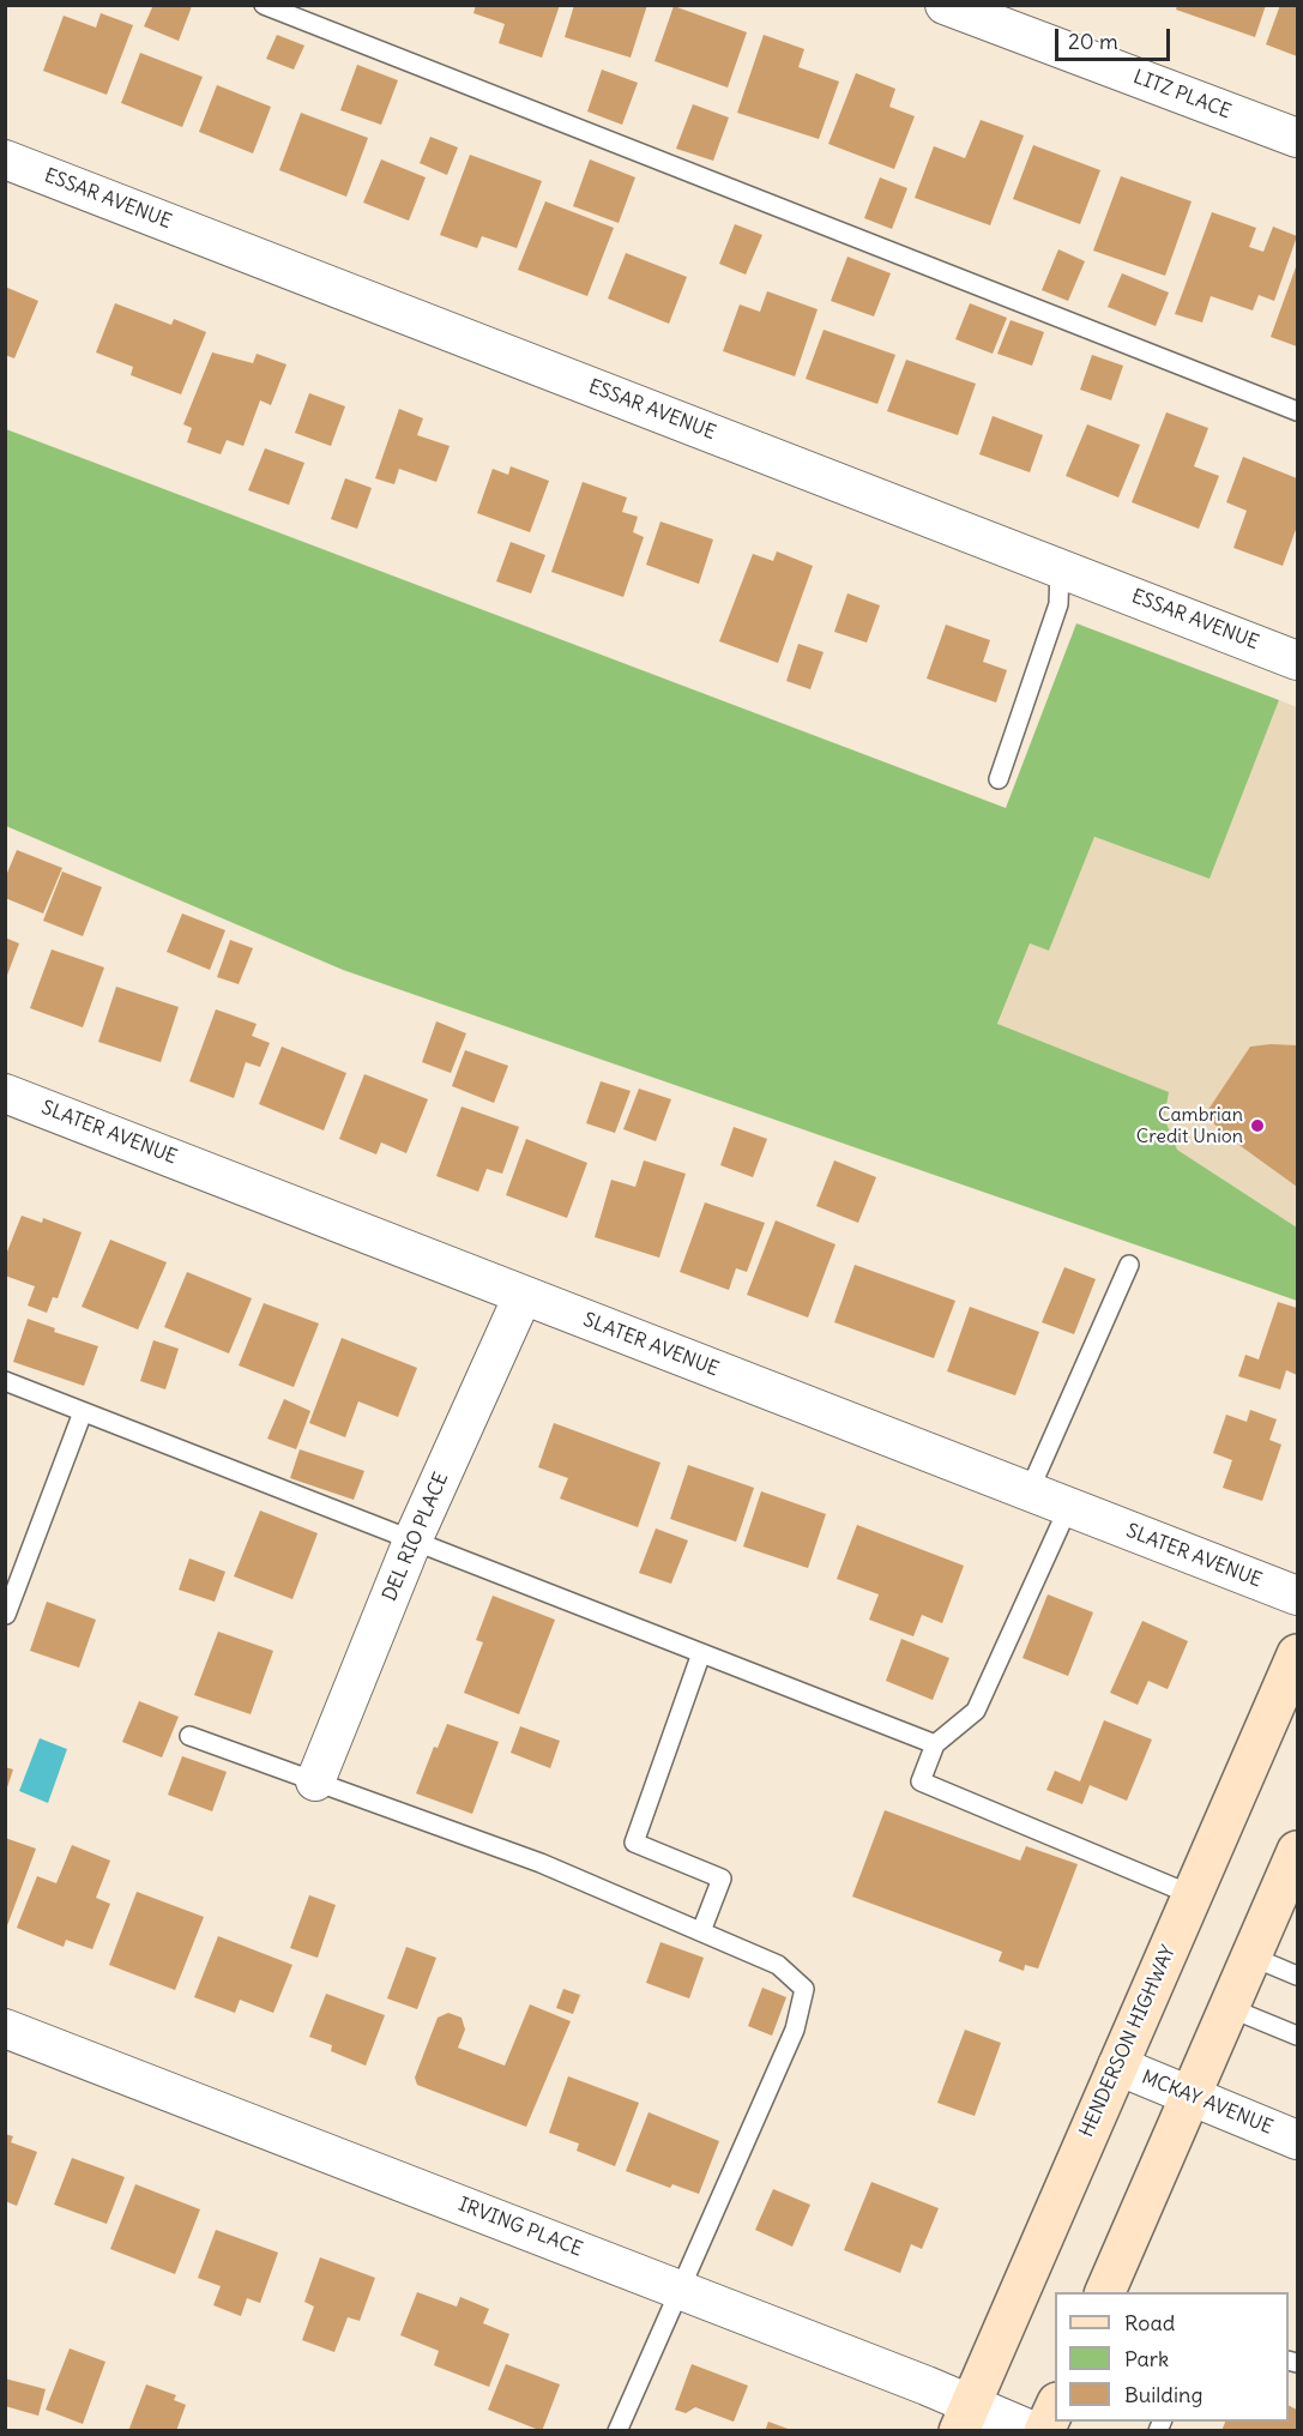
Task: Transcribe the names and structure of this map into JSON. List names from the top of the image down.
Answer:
{
  "streets": {
    "main road": ["HENDERSON HIGHWAY"],
    "street": [
      "LITZ PLACE",
      "ESSAR AVENUE",
      "SLATER AVENUE",
      "DEL RIO PLACE",
      "MCKAY AVENUE",
      "IRVING PLACE"
    ]
  },
  "crossings": [
    ["SLATER AVENUE", "DEL RIO PLACE"],
    ["HENDERSON HIGHWAY", "MCKAY AVENUE"],
    ["HENDERSON HIGHWAY", "IRVING PLACE"]
  ],
  "places": ["Cambrian Credit Union"],
  "legend": ["Road", "Park", "Building"],
  "scale_bar": "20 m"
}
